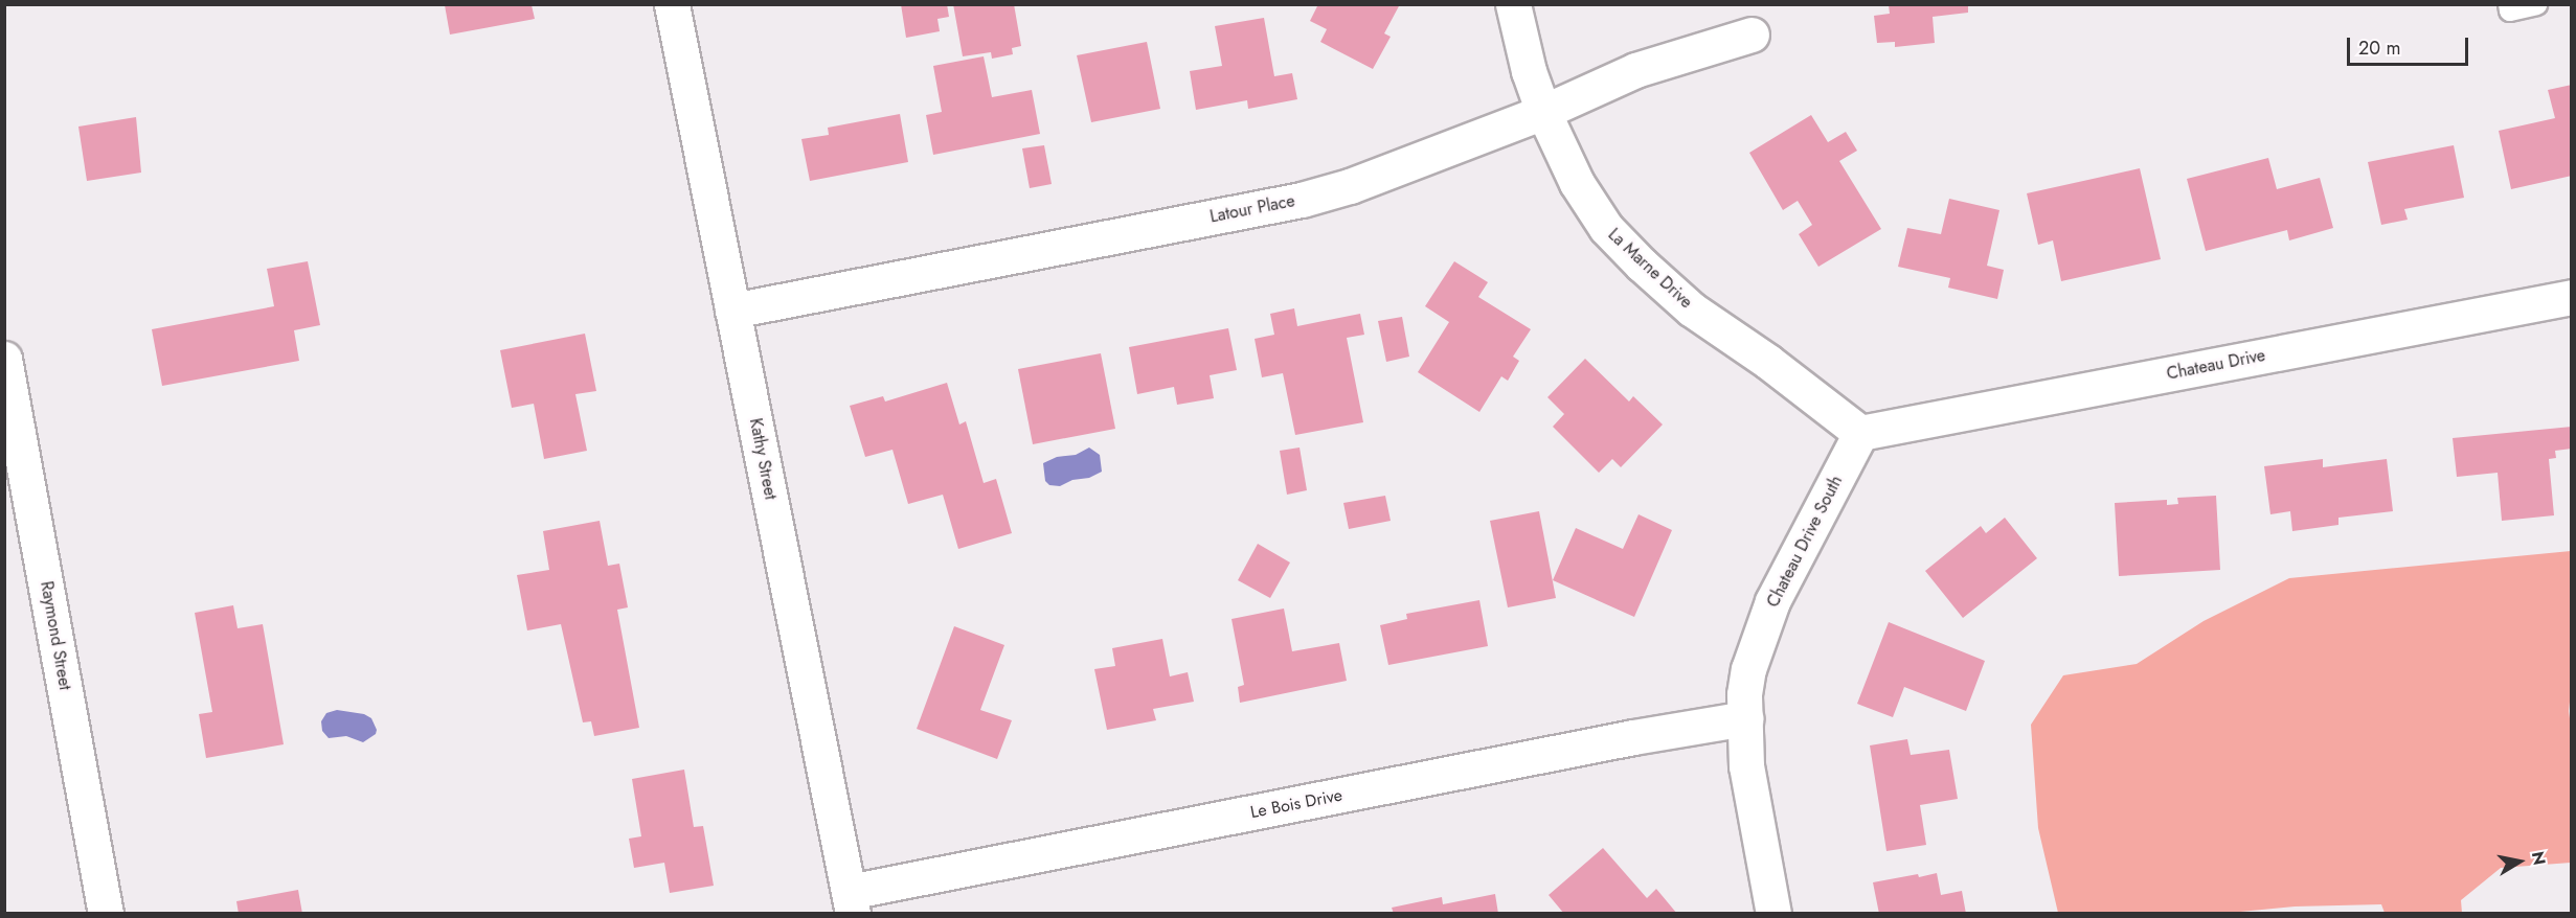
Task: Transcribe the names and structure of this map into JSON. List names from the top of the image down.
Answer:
{
  "streets": {
    "street": [
      "Latour Place",
      "La Marne Drive",
      "Chateau Drive",
      "Kathy Street",
      "Chateau Drive South",
      "Raymond Street",
      "Le Bois Drive"
    ]
  },
  "crossings": [
    ["Latour Place", "La Marne Drive"],
    ["Latour Place", "Kathy Street"],
    ["La Marne Drive", "Chateau Drive"],
    ["La Marne Drive", "Chateau Drive South"],
    ["Chateau Drive", "Chateau Drive South"],
    ["Kathy Street", "Le Bois Drive"],
    ["Chateau Drive South", "Le Bois Drive"]
  ],
  "scale_bar": "20 m",
  "north": "right"
}
